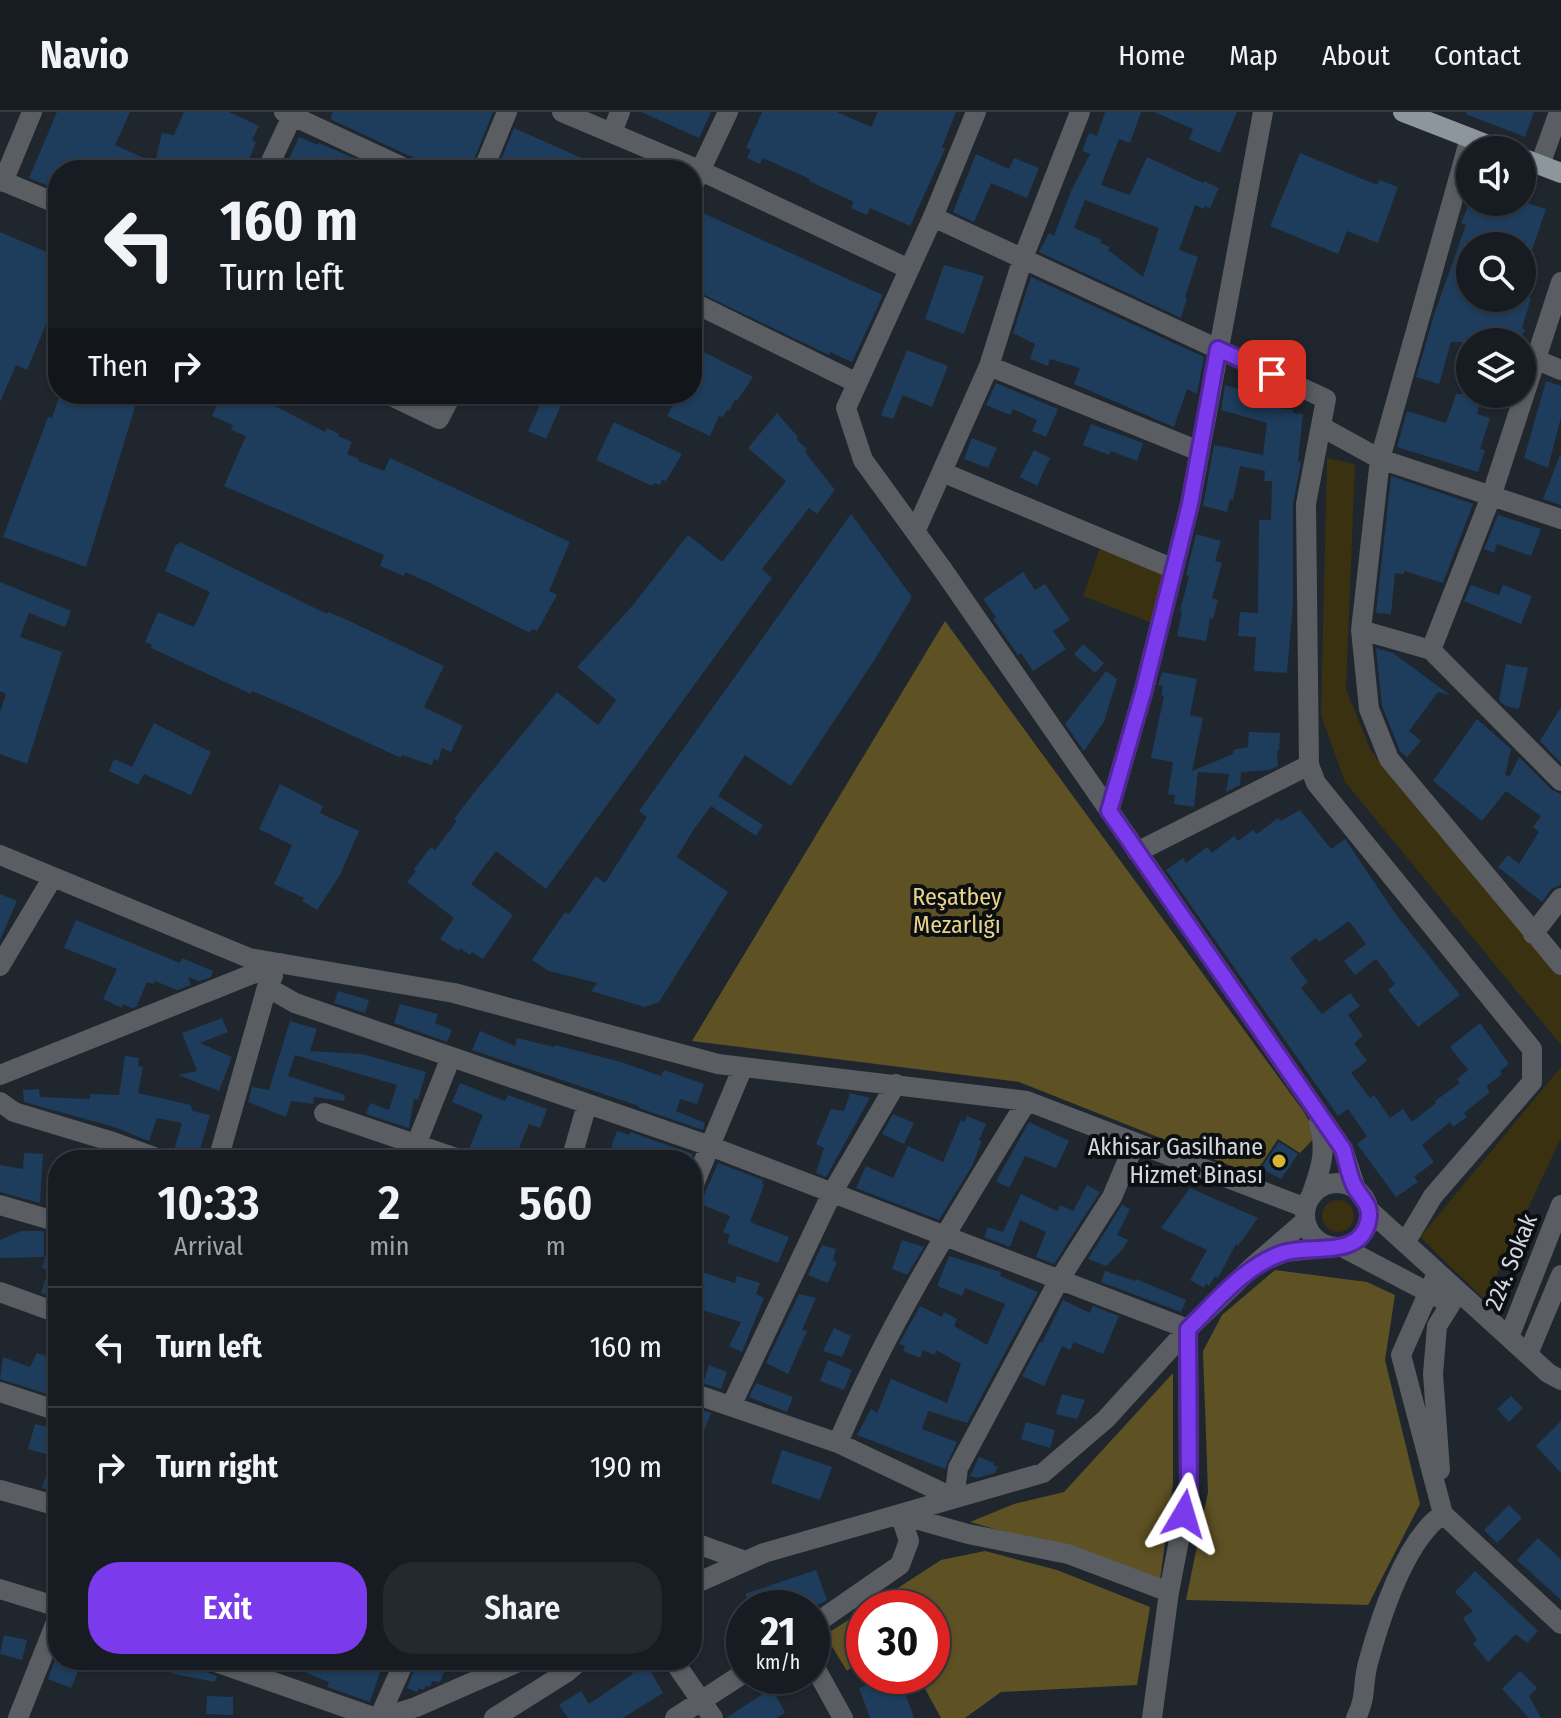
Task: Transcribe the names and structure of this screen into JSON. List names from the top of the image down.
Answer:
{
  "streets": {
    "street": ["224. Sokak"]
  },
  "parks": ["Reşatbey Mezarlığı"],
  "places": ["Akhisar Gasilhane Hizmet Binası"],
  "page": {
    "header": "Navio",
    "nav": [
      "Home",
      "Map",
      "About",
      "Contact"
    ],
    "turn": ["160 m", "Turn left"],
    "then": "Then",
    "eta": [
      "10:33",
      "Arrival",
      "2",
      "min",
      "560",
      "m"
    ],
    "list": [
      {
        "name": "Turn left",
        "value": "160 m"
      },
      {
        "name": "Turn right",
        "value": "190 m"
      }
    ],
    "buttons": ["Exit", "Share"],
    "speed": "21 km/h",
    "limit": "30"
  }
}
